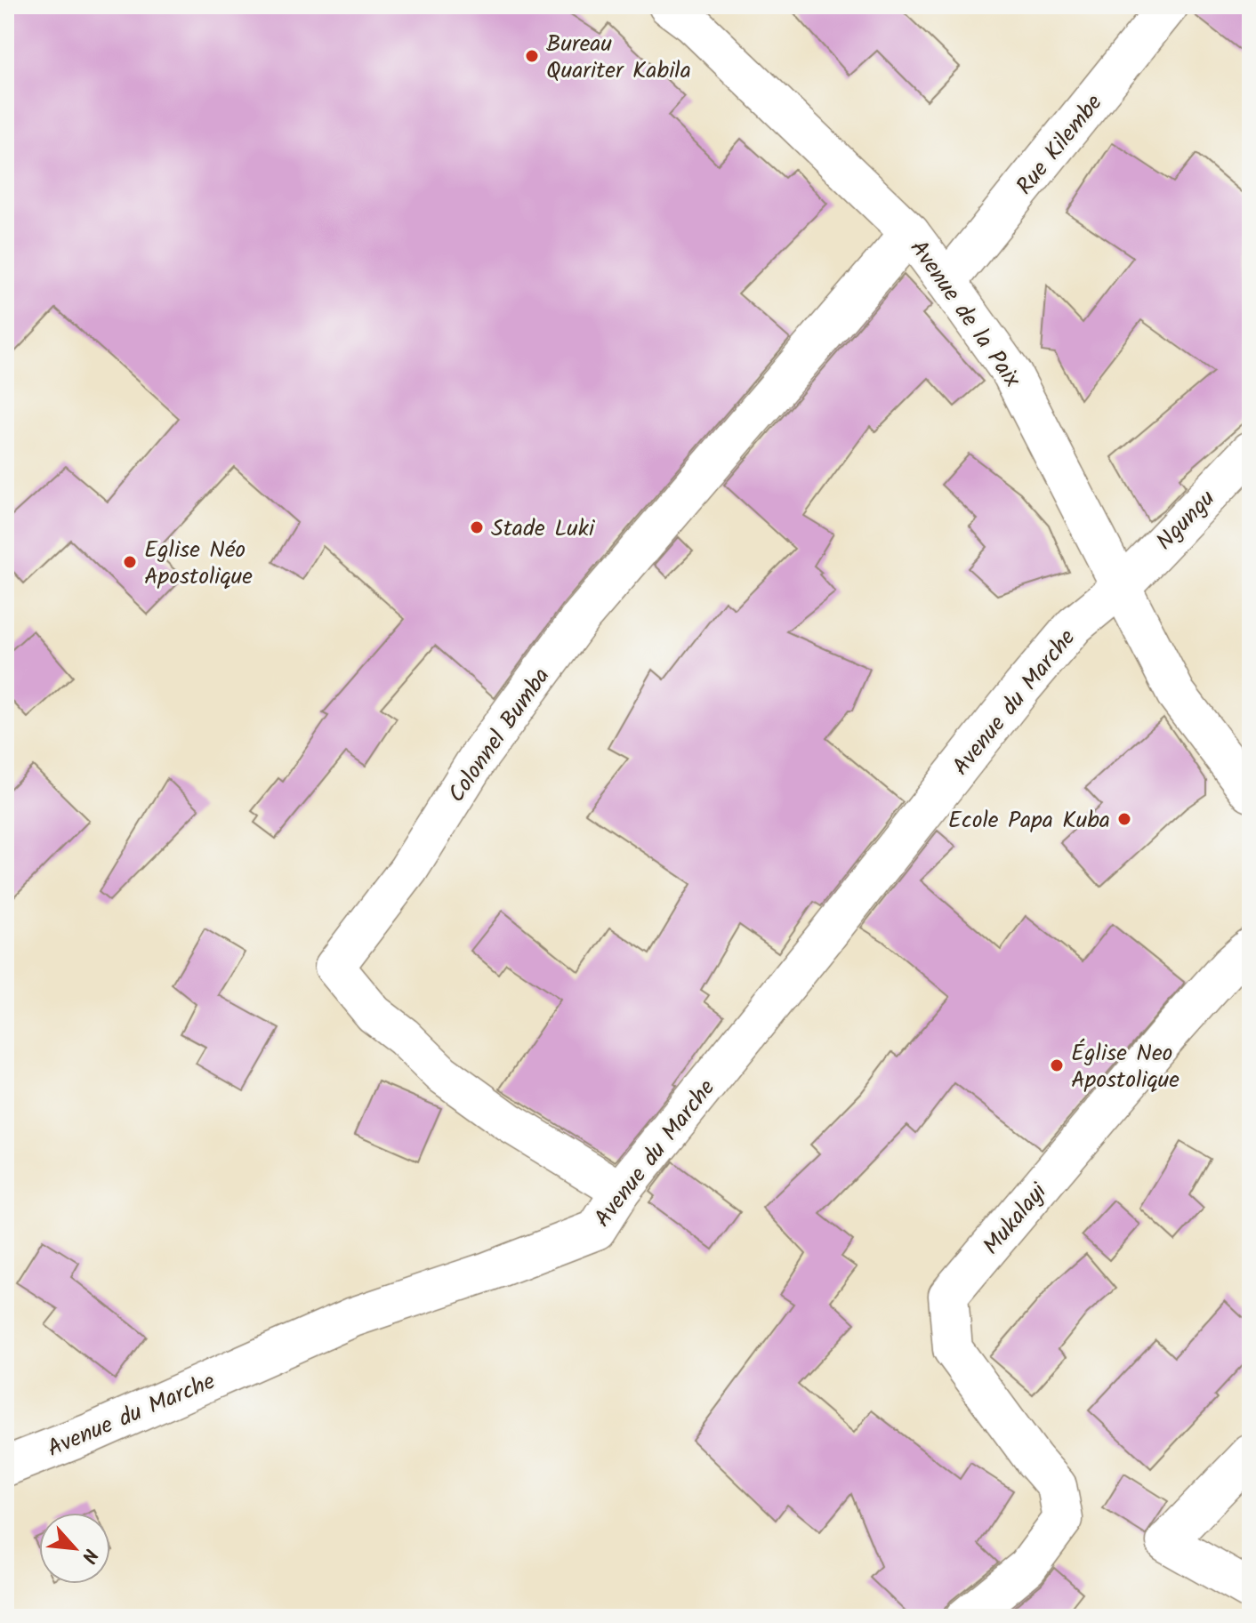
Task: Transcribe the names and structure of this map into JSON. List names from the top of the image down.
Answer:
{
  "streets": {
    "street": [
      "Rue Kilembe",
      "Avenue de la Paix",
      "Ngungu",
      "Avenue du Marche",
      "Colonnel Bumba",
      "Mukalayi"
    ]
  },
  "crossings": [
    ["Rue Kilembe", "Avenue de la Paix"],
    ["Avenue de la Paix", "Ngungu"],
    ["Avenue de la Paix", "Avenue du Marche"],
    ["Avenue de la Paix", "Colonnel Bumba"],
    ["Ngungu", "Avenue du Marche"],
    ["Avenue du Marche", "Colonnel Bumba"]
  ],
  "places": [
    "Bureau Quariter Kabila",
    "Stade Luki",
    "Eglise Néo Apostolique",
    "Ecole Papa Kuba",
    "Église Neo Apostolique"
  ],
  "north": "bottom right"
}
